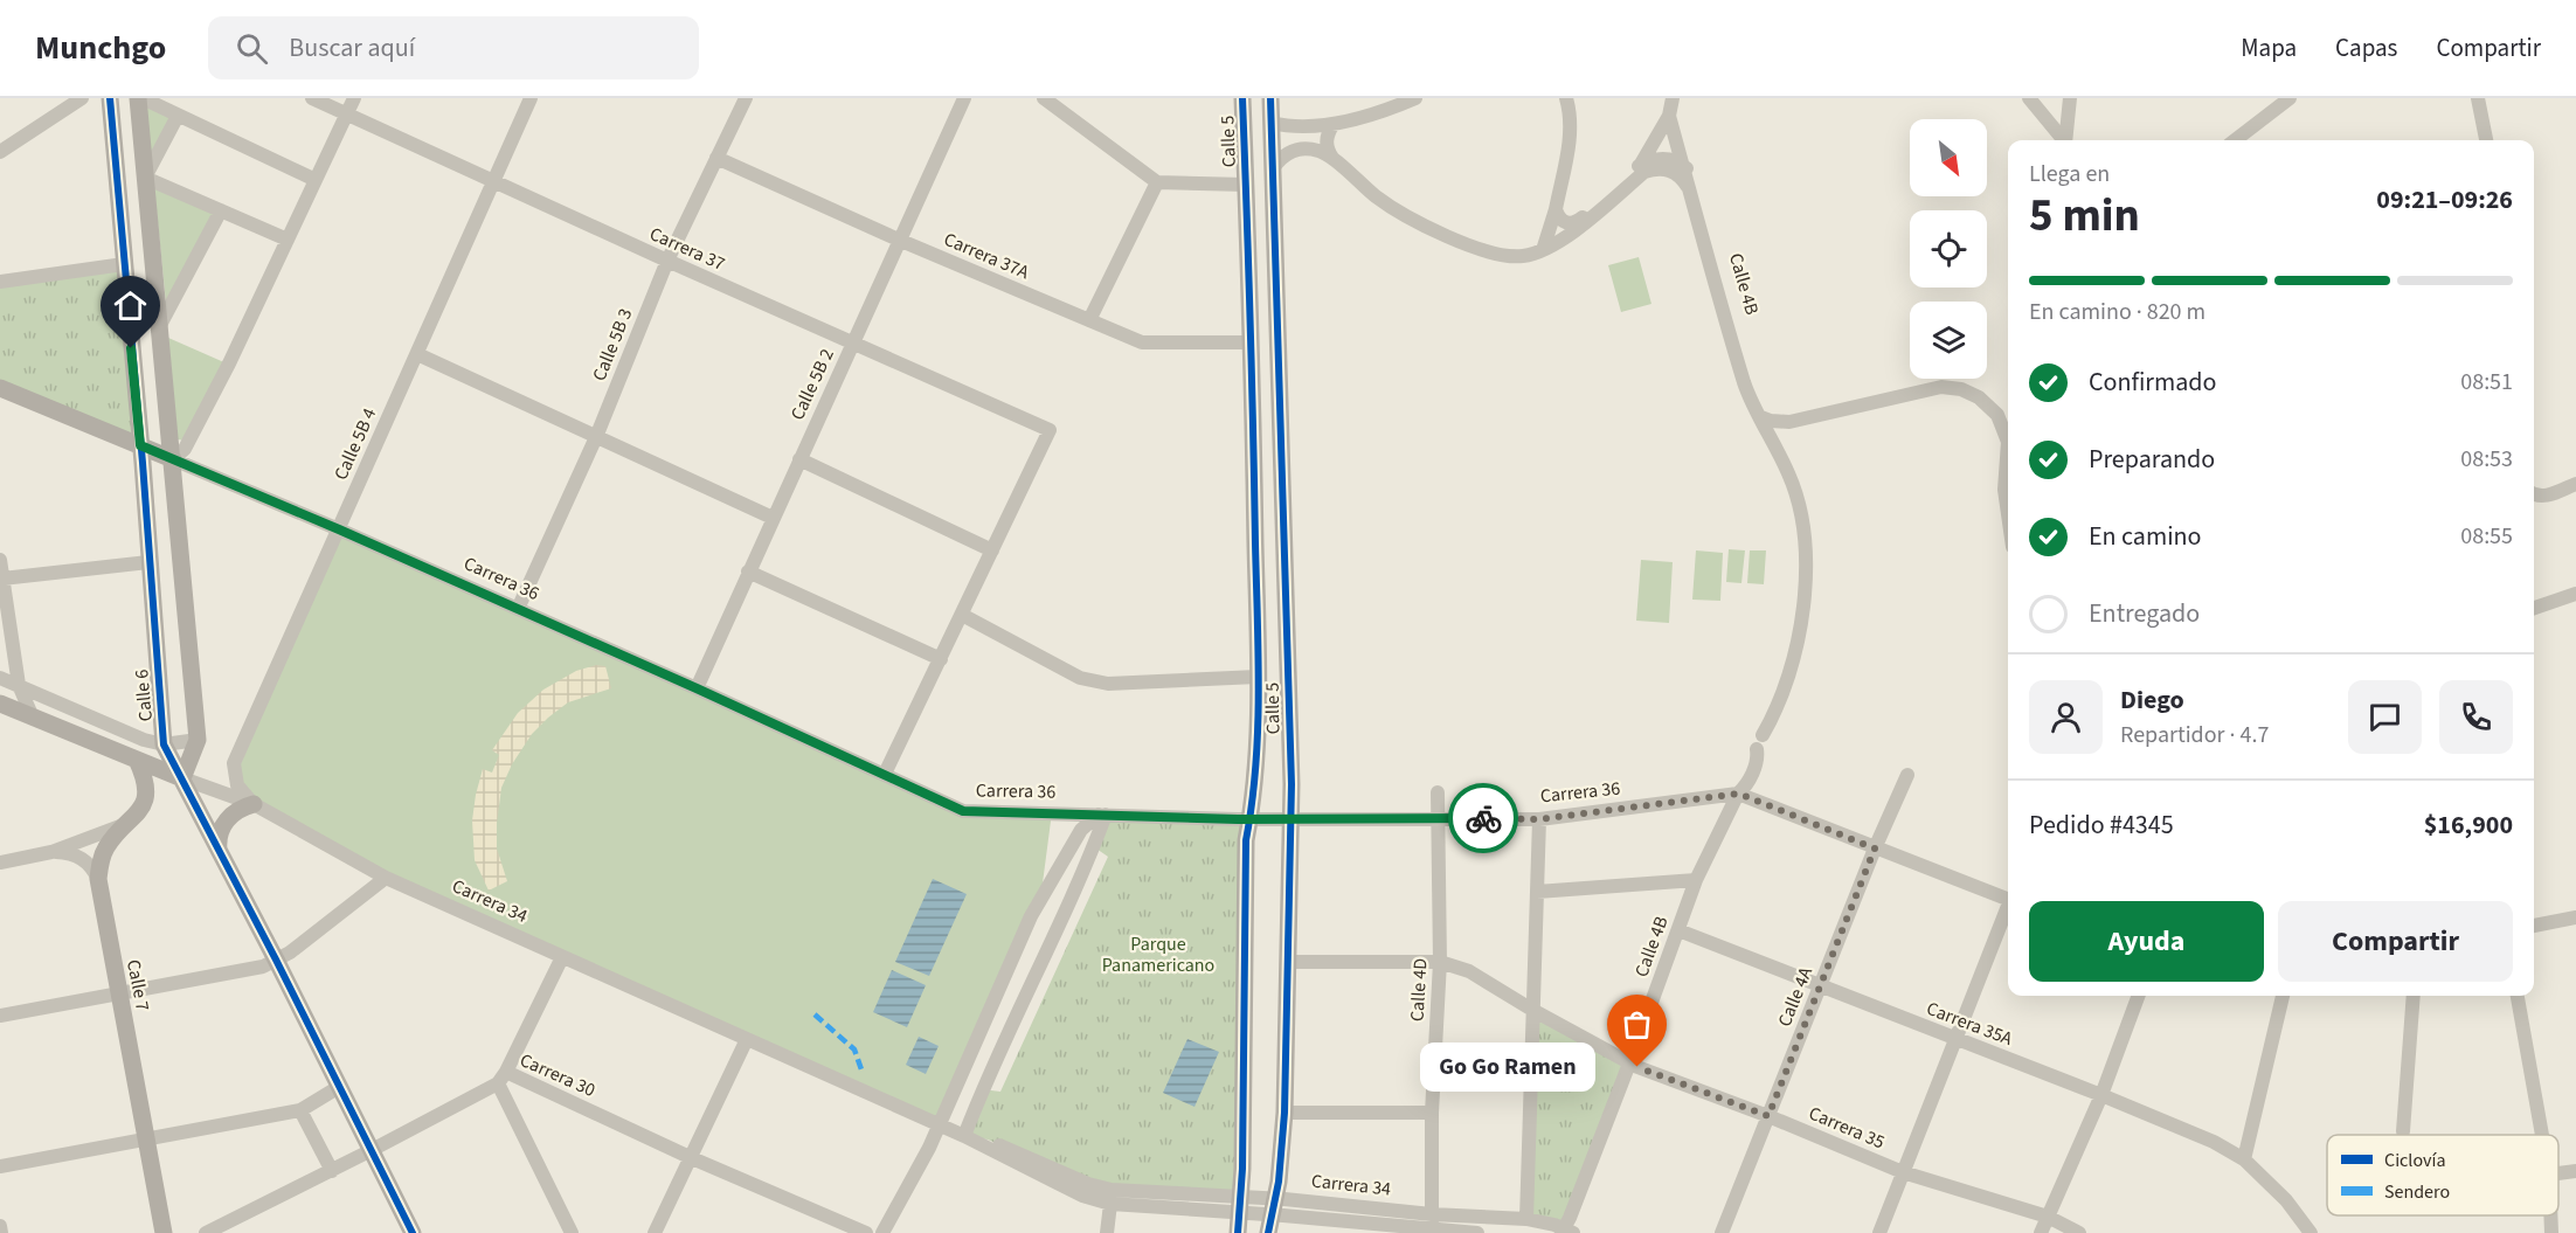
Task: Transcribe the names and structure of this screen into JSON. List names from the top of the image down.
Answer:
{
  "streets": {
    "main road": [
      "Calle 5",
      "Carrera 36",
      "Calle 6",
      "Carrera 34",
      "Calle 7"
    ],
    "street": [
      "Carrera 37",
      "Carrera 37A",
      "Calle 4B",
      "Calle 5B 3",
      "Calle 5B 2",
      "Calle 5B 4",
      "Calle 4D",
      "Calle 4A",
      "Carrera 35A",
      "Carrera 30",
      "Carrera 35"
    ]
  },
  "crossings": [
    ["Calle 5", "Carrera 37A"],
    ["Calle 5", "Carrera 36"],
    ["Calle 5", "Carrera 34"],
    ["Calle 5", "Carrera 35"],
    ["Carrera 37", "Calle 5B 3"],
    ["Carrera 37", "Calle 5B 2"],
    ["Carrera 37", "Calle 5B 4"],
    ["Carrera 37A", "Calle 5B 3"],
    ["Carrera 37A", "Calle 5B 2"],
    ["Calle 4B", "Carrera 36"],
    ["Calle 4B", "Carrera 34"],
    ["Calle 4B", "Carrera 35A"],
    ["Calle 4B", "Carrera 35"],
    ["Calle 5B 3", "Carrera 36"],
    ["Calle 5B 2", "Carrera 36"],
    ["Calle 5B 4", "Carrera 36"],
    ["Calle 5B 4", "Carrera 34"],
    ["Carrera 36", "Calle 6"],
    ["Carrera 36", "Calle 4D"],
    ["Carrera 36", "Calle 4A"],
    ["Calle 6", "Carrera 34"],
    ["Calle 6", "Carrera 30"],
    ["Carrera 34", "Calle 7"],
    ["Carrera 34", "Calle 4D"],
    ["Calle 4D", "Carrera 35"],
    ["Calle 4A", "Carrera 35A"],
    ["Calle 4A", "Carrera 35"]
  ],
  "parks": ["Parque Panamericano"],
  "places": ["Go Go Ramen"],
  "legend": ["Ciclovía", "Sendero"],
  "north": "bottom right",
  "page": {
    "header": "Munchgo",
    "search": "Buscar aquí",
    "nav": ["Mapa", "Capas", "Compartir"],
    "heading": ["5 min", "Llega en", "09:21–09:26"],
    "panel": [
      "Diego",
      "Repartidor · 4.7",
      "Pedido #4345",
      "$16,900"
    ],
    "bar": "En camino · 820 m",
    "list": [
      ["Confirmado", "08:51"],
      ["Preparando", "08:53"],
      ["En camino", "08:55"],
      "Entregado"
    ],
    "buttons": ["Ayuda", "Compartir"],
    "bubble": "Go Go Ramen"
  }
}
